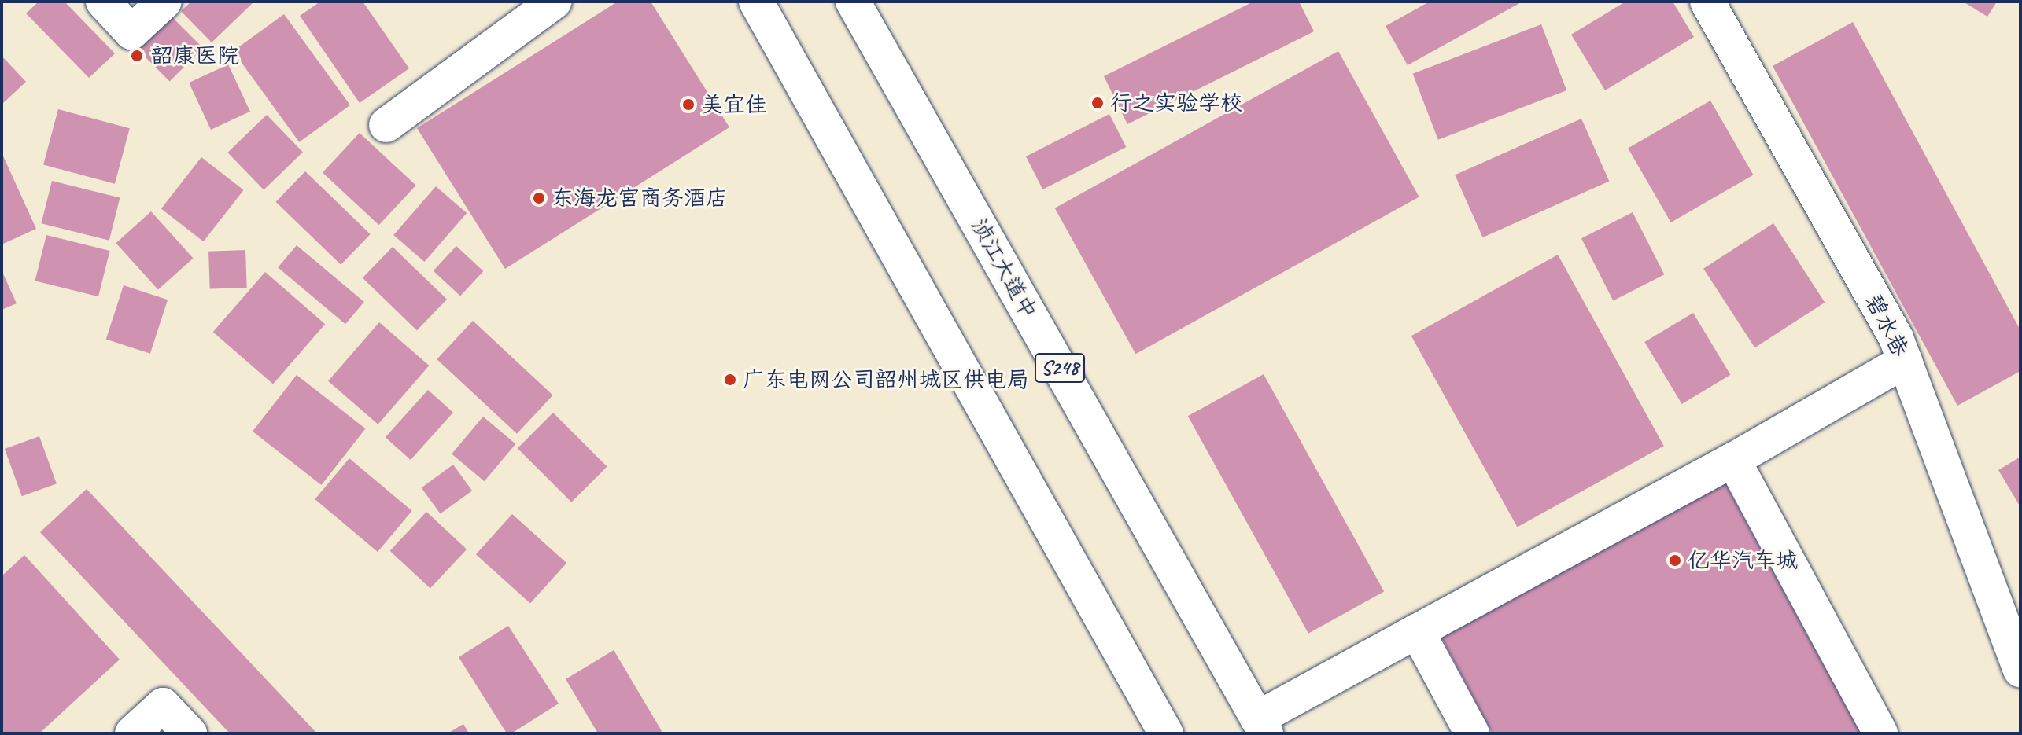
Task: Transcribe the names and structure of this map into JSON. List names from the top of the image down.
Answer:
{
  "streets": {
    "main road": ["浈江大道中", "碧水巷", "S248"]
  },
  "places": [
    "韶康医院",
    "行之实验学校",
    "美宜佳",
    "东海龙宫商务酒店",
    "广东电网公司韶州城区供电局",
    "亿华汽车城"
  ]
}
